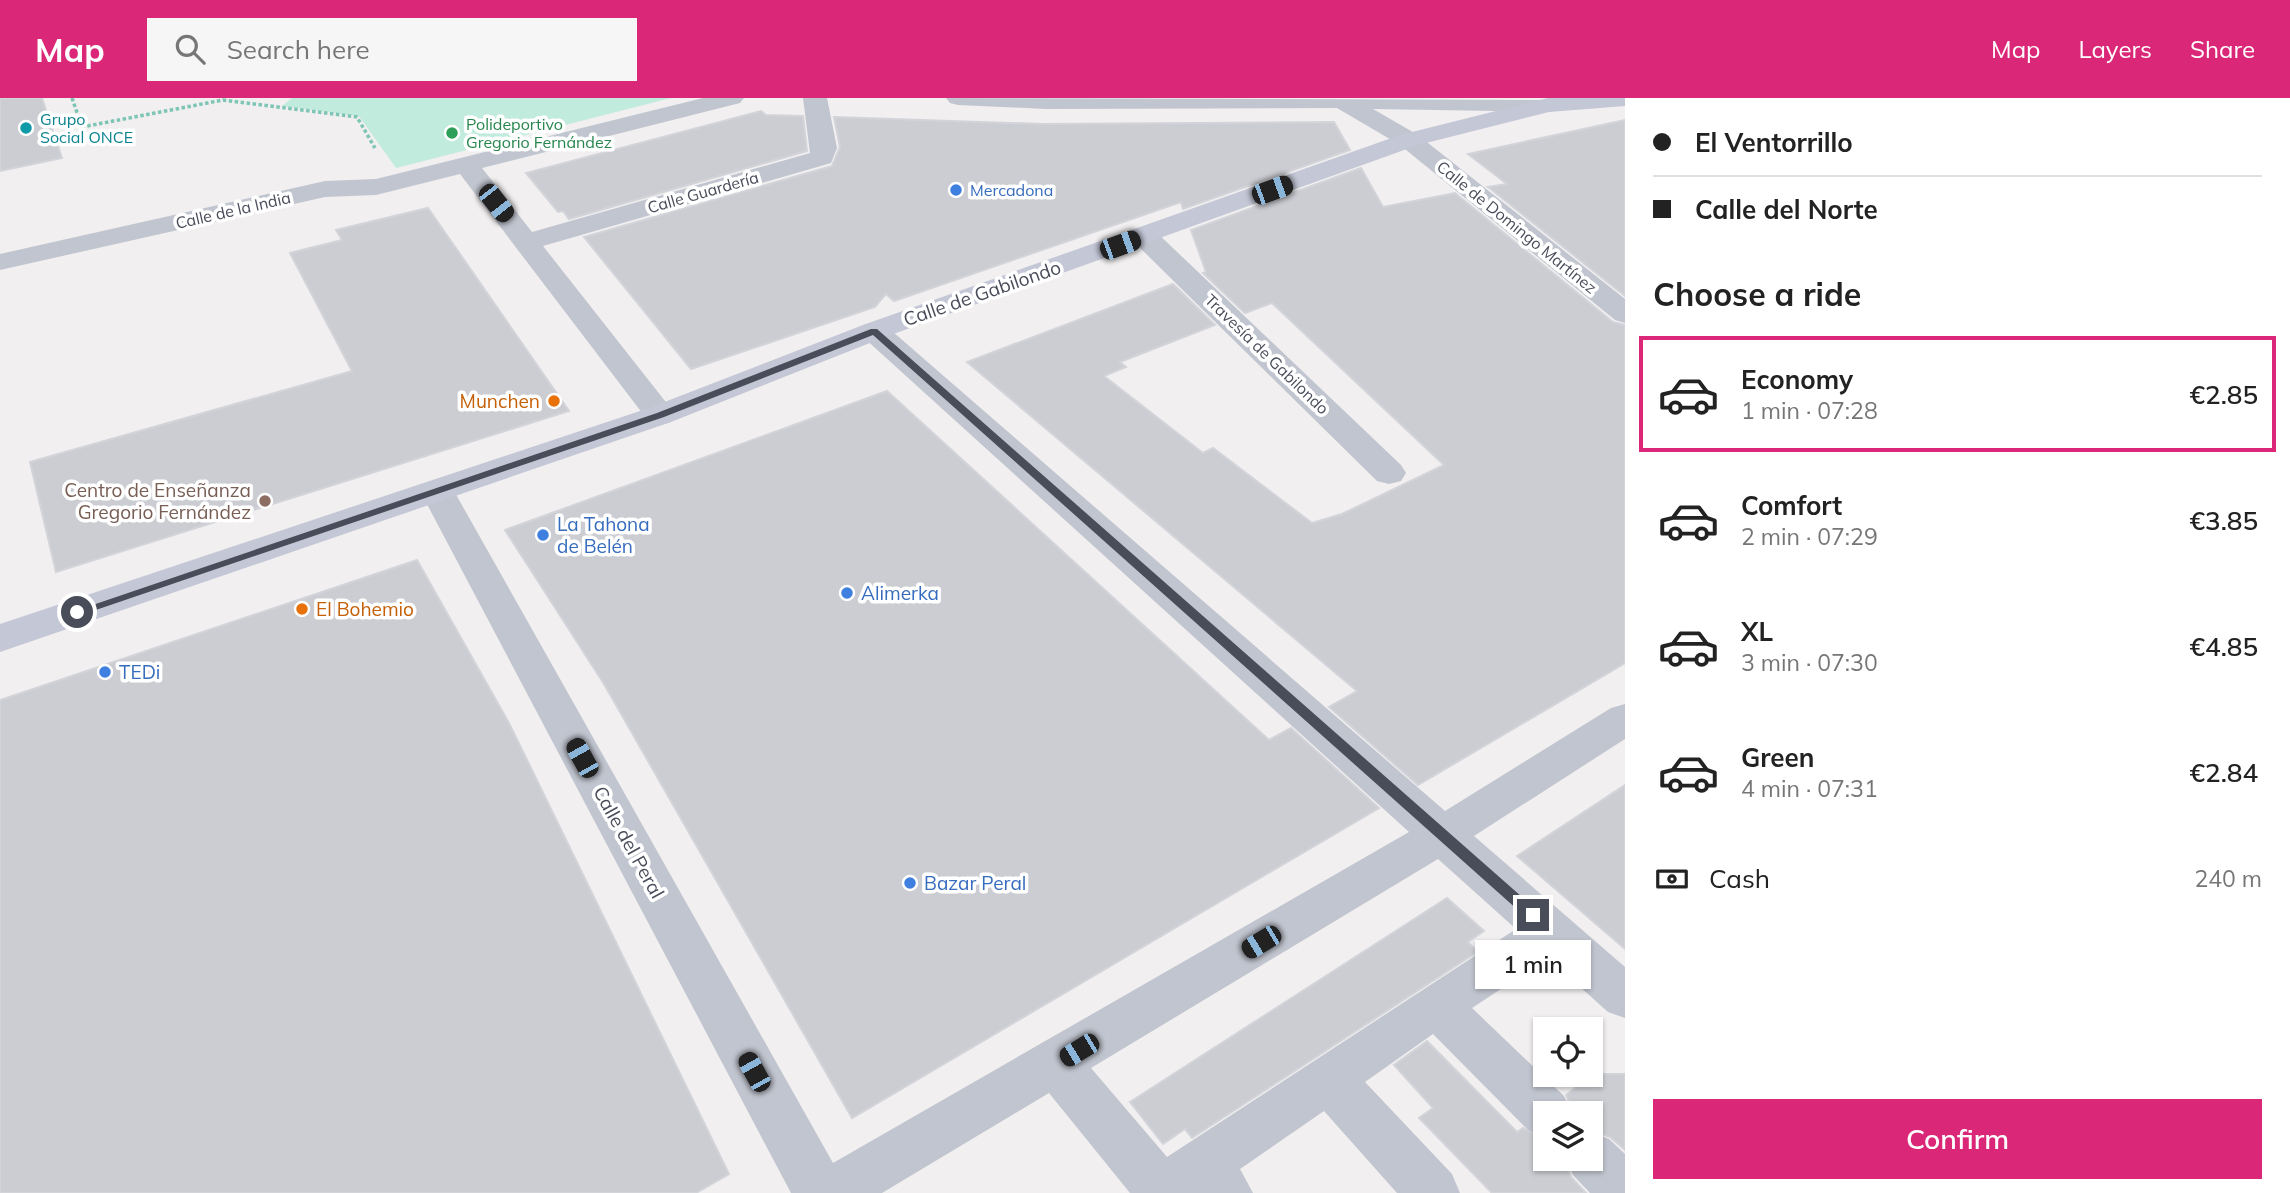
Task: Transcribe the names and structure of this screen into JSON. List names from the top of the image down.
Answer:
{
  "streets": {
    "street": [
      "Calle Guardería",
      "Calle de la India",
      "Calle de Domingo Martínez",
      "Calle de Gabilondo",
      "Travesía de Gabilondo",
      "Calle del Peral"
    ]
  },
  "crossings": [
    ["Calle de Domingo Martínez", "Calle de Gabilondo"],
    ["Calle de Gabilondo", "Travesía de Gabilondo"],
    ["Calle de Gabilondo", "Calle del Peral"]
  ],
  "places": [
    "Grupo Social ONCE",
    "Polideportivo Gregorio Fernández",
    "Mercadona",
    "Munchen",
    "Centro de Enseñanza Gregorio Fernández",
    "La Tahona de Belén",
    "Alimerka",
    "El Bohemio",
    "TEDi",
    "Bazar Peral"
  ],
  "page": {
    "header": "Map",
    "search": "Search here",
    "nav": ["Map", "Layers", "Share"],
    "banner": ["El Ventorrillo", "Calle del Norte"],
    "heading": "Choose a ride",
    "list": [
      {
        "name": "Economy",
        "note": "1 min · 07:28",
        "value": "€2.85"
      },
      {
        "name": "Comfort",
        "note": "2 min · 07:29",
        "value": "€3.85"
      },
      {
        "name": "XL",
        "note": "3 min · 07:30",
        "value": "€4.85"
      },
      {
        "name": "Green",
        "note": "4 min · 07:31",
        "value": "€2.84"
      }
    ],
    "pay": ["Cash", "240 m"],
    "bubble": "1 min",
    "buttons": "Confirm"
  }
}
